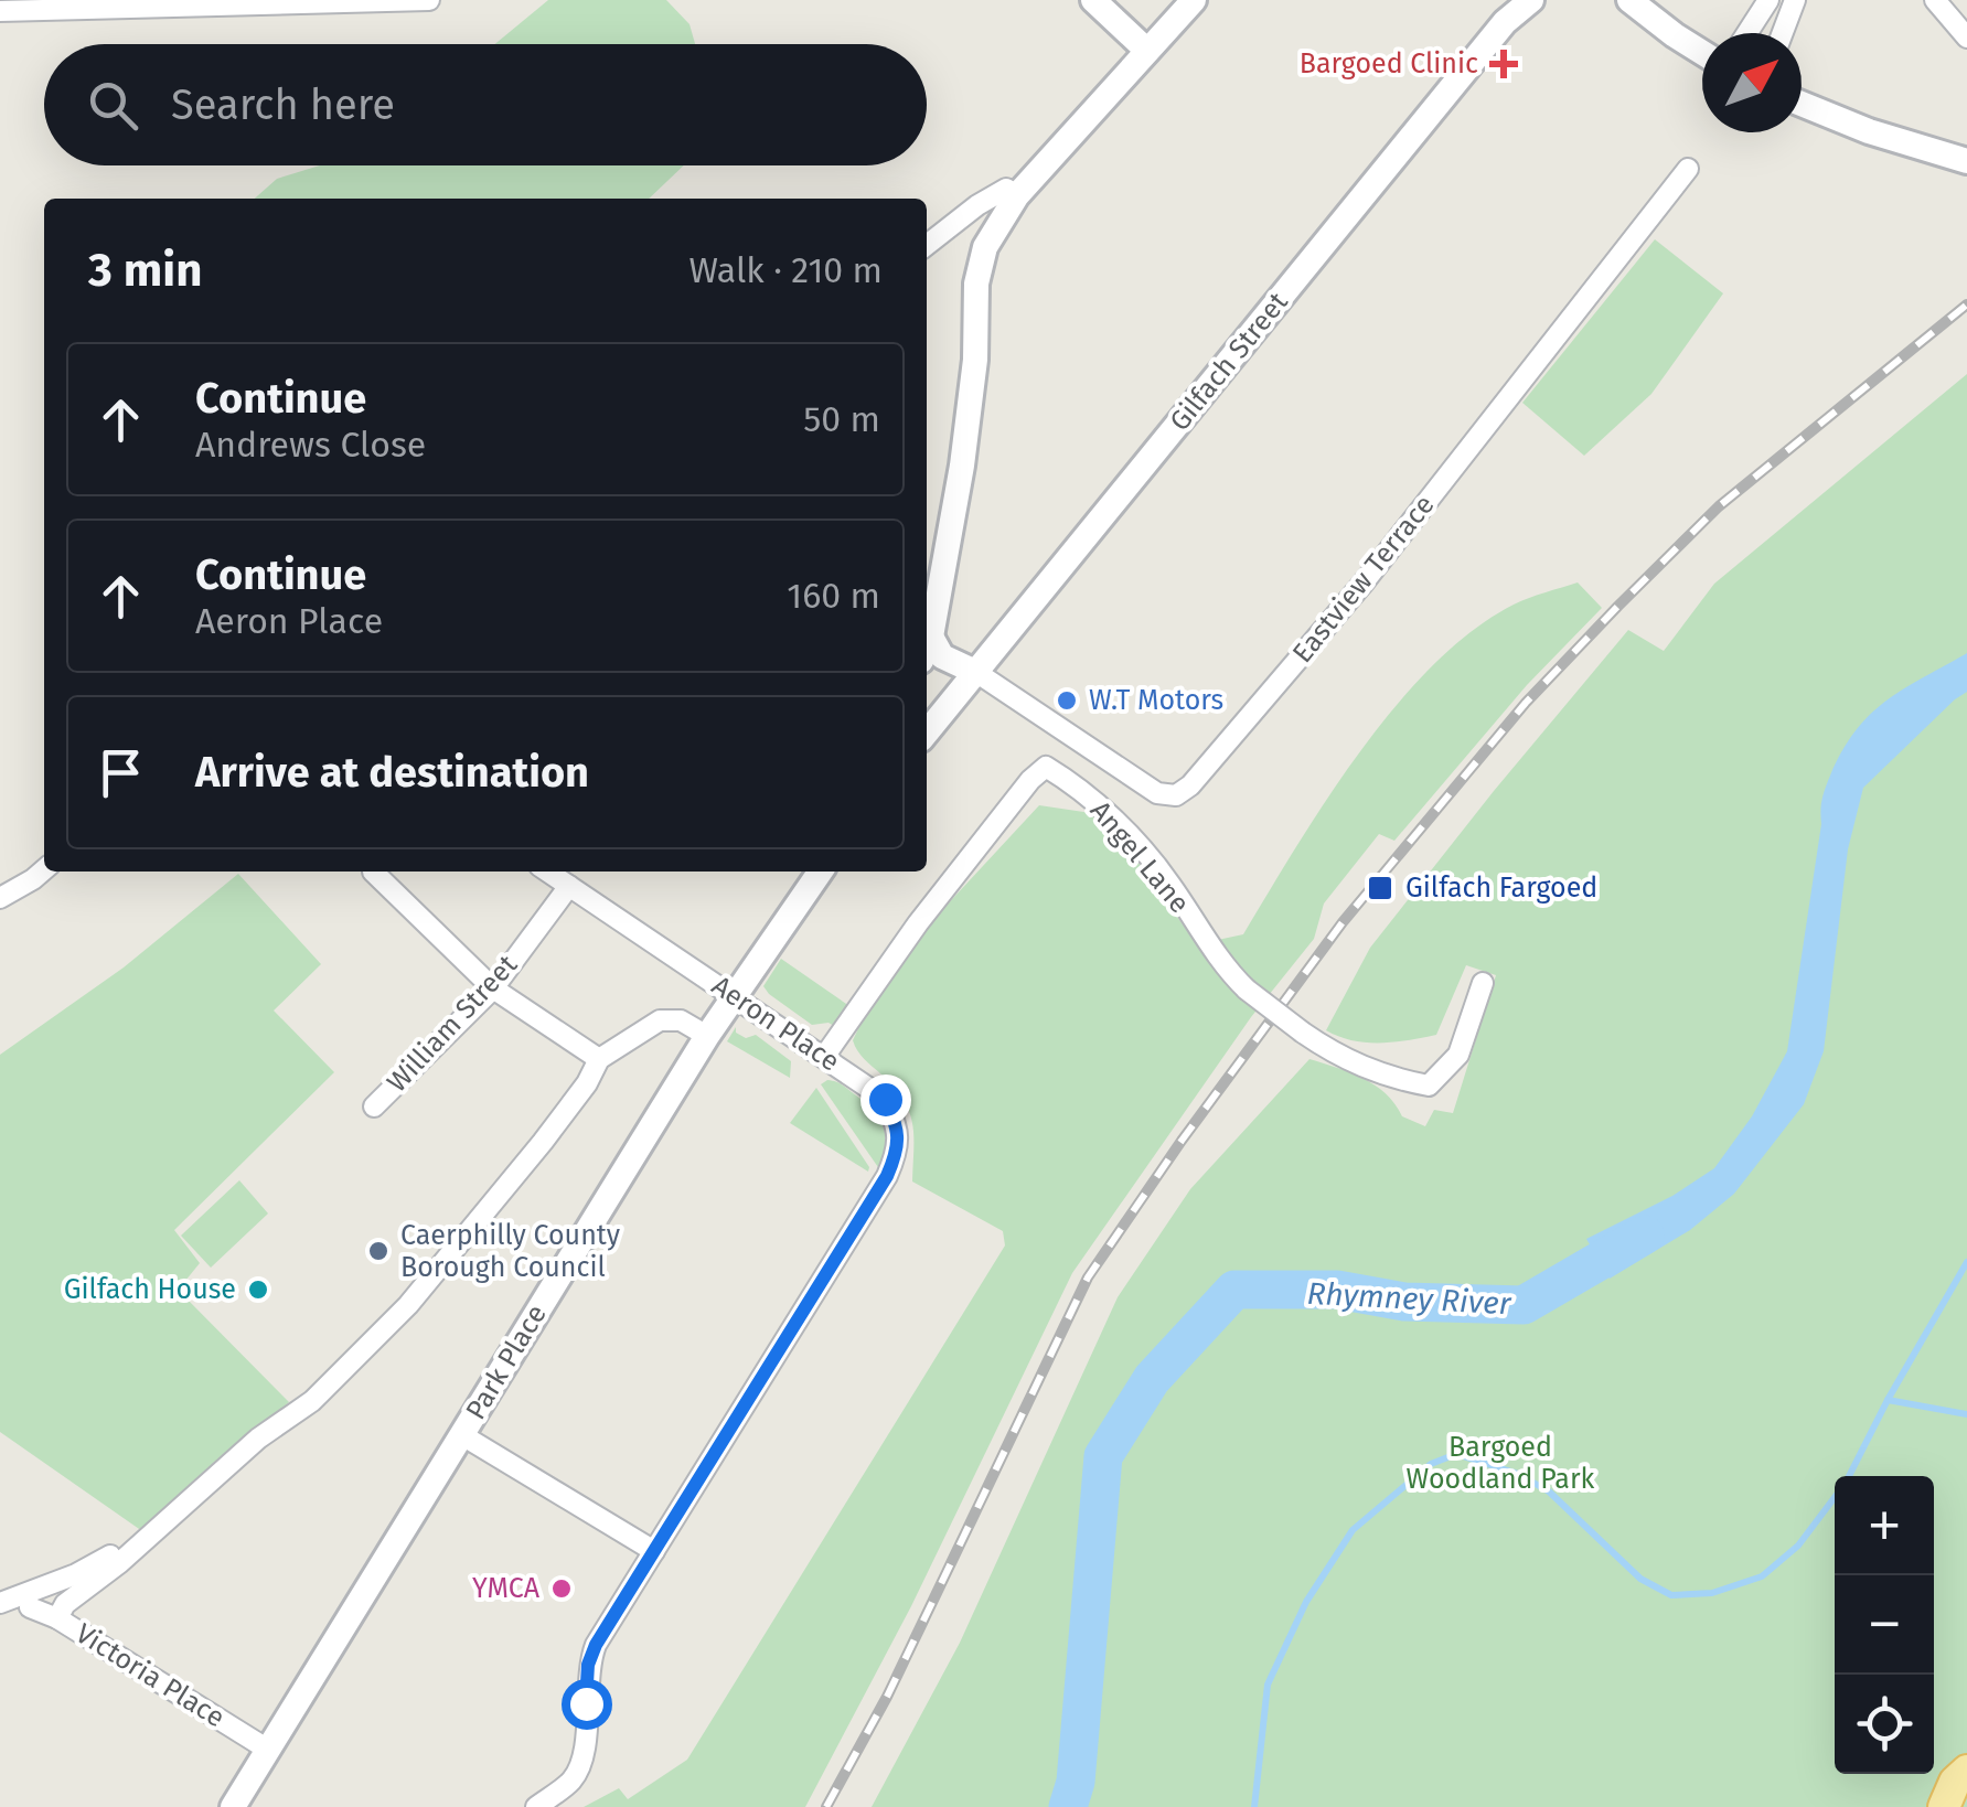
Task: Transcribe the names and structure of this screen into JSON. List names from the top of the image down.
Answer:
{
  "streets": {
    "street": [
      "Gilfach Street",
      "Eastview Terrace",
      "Angel Lane",
      "William Street",
      "Aeron Place",
      "Park Place",
      "Victoria Place"
    ]
  },
  "crossings": [
    ["Gilfach Street", "Eastview Terrace"],
    ["Angel Lane", "Aeron Place"],
    ["William Street", "Aeron Place"],
    ["Aeron Place", "Park Place"],
    ["Park Place", "Victoria Place"]
  ],
  "water": ["Rhymney River"],
  "parks": ["Bargoed Woodland Park"],
  "places": {
    "health": ["Bargoed Clinic"],
    "other": [
      "W.T Motors",
      "Caerphilly County Borough Council",
      "Gilfach House",
      "YMCA"
    ],
    "transit": ["Gilfach Fargoed"]
  },
  "north": "top right",
  "page": {
    "search": "Search here",
    "heading": ["3 min", "Walk · 210 m"],
    "list": [
      ["Continue", "Andrews Close", "50 m"],
      ["Continue", "Aeron Place", "160 m"],
      "Arrive at destination"
    ],
    "map_buttons": ["+", "−"]
  }
}
